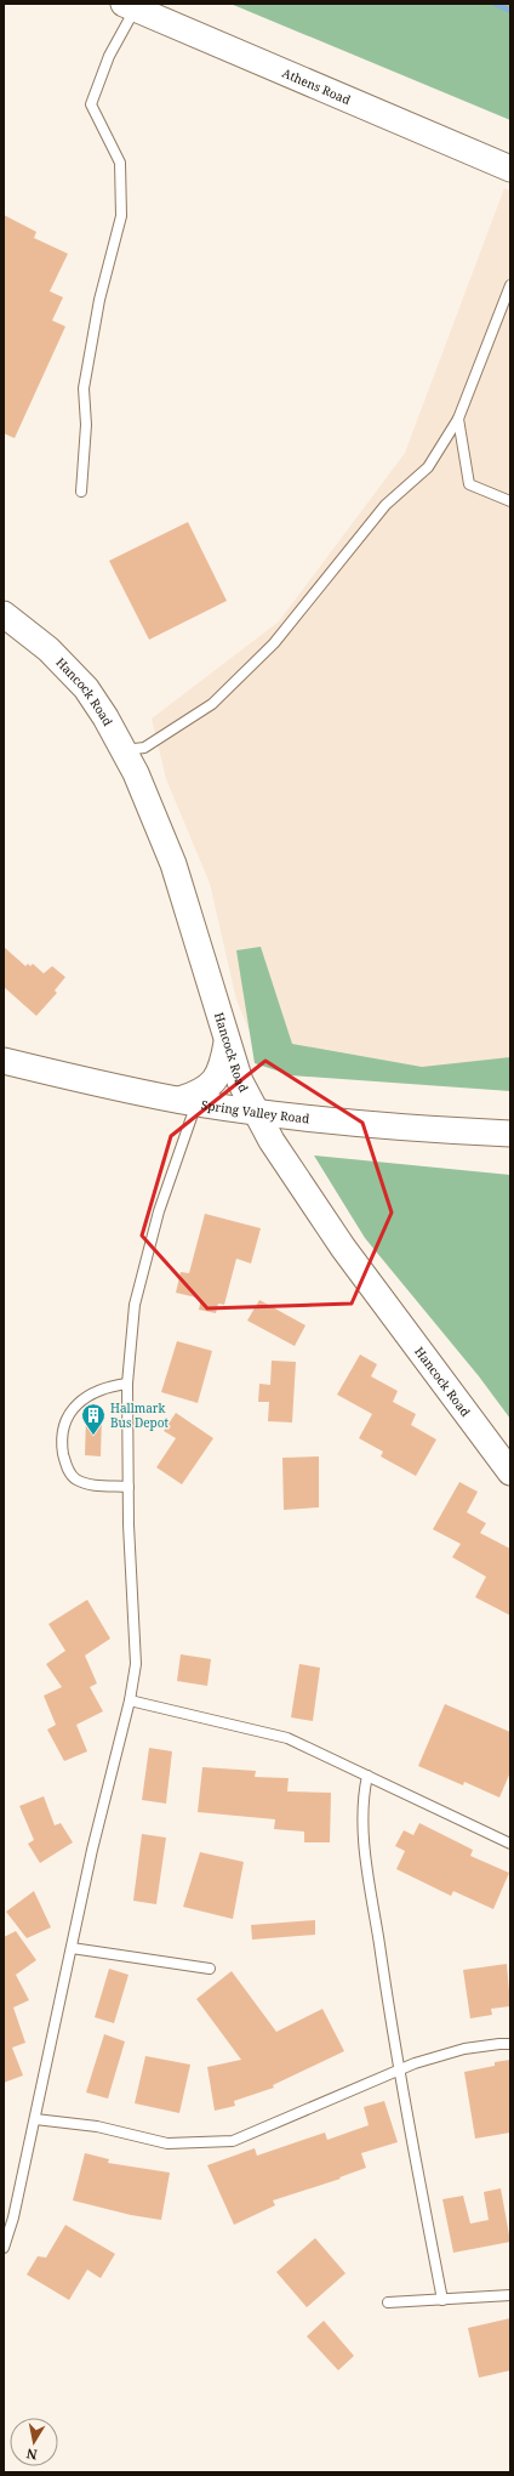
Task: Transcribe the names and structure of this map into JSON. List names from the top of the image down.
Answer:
{
  "streets": {
    "street": ["Athens Road", "Hancock Road", "Spring Valley Road"]
  },
  "crossings": [
    ["Hancock Road", "Spring Valley Road"]
  ],
  "places": {
    "building": ["Hallmark Bus Depot"]
  },
  "north": "bottom"
}
